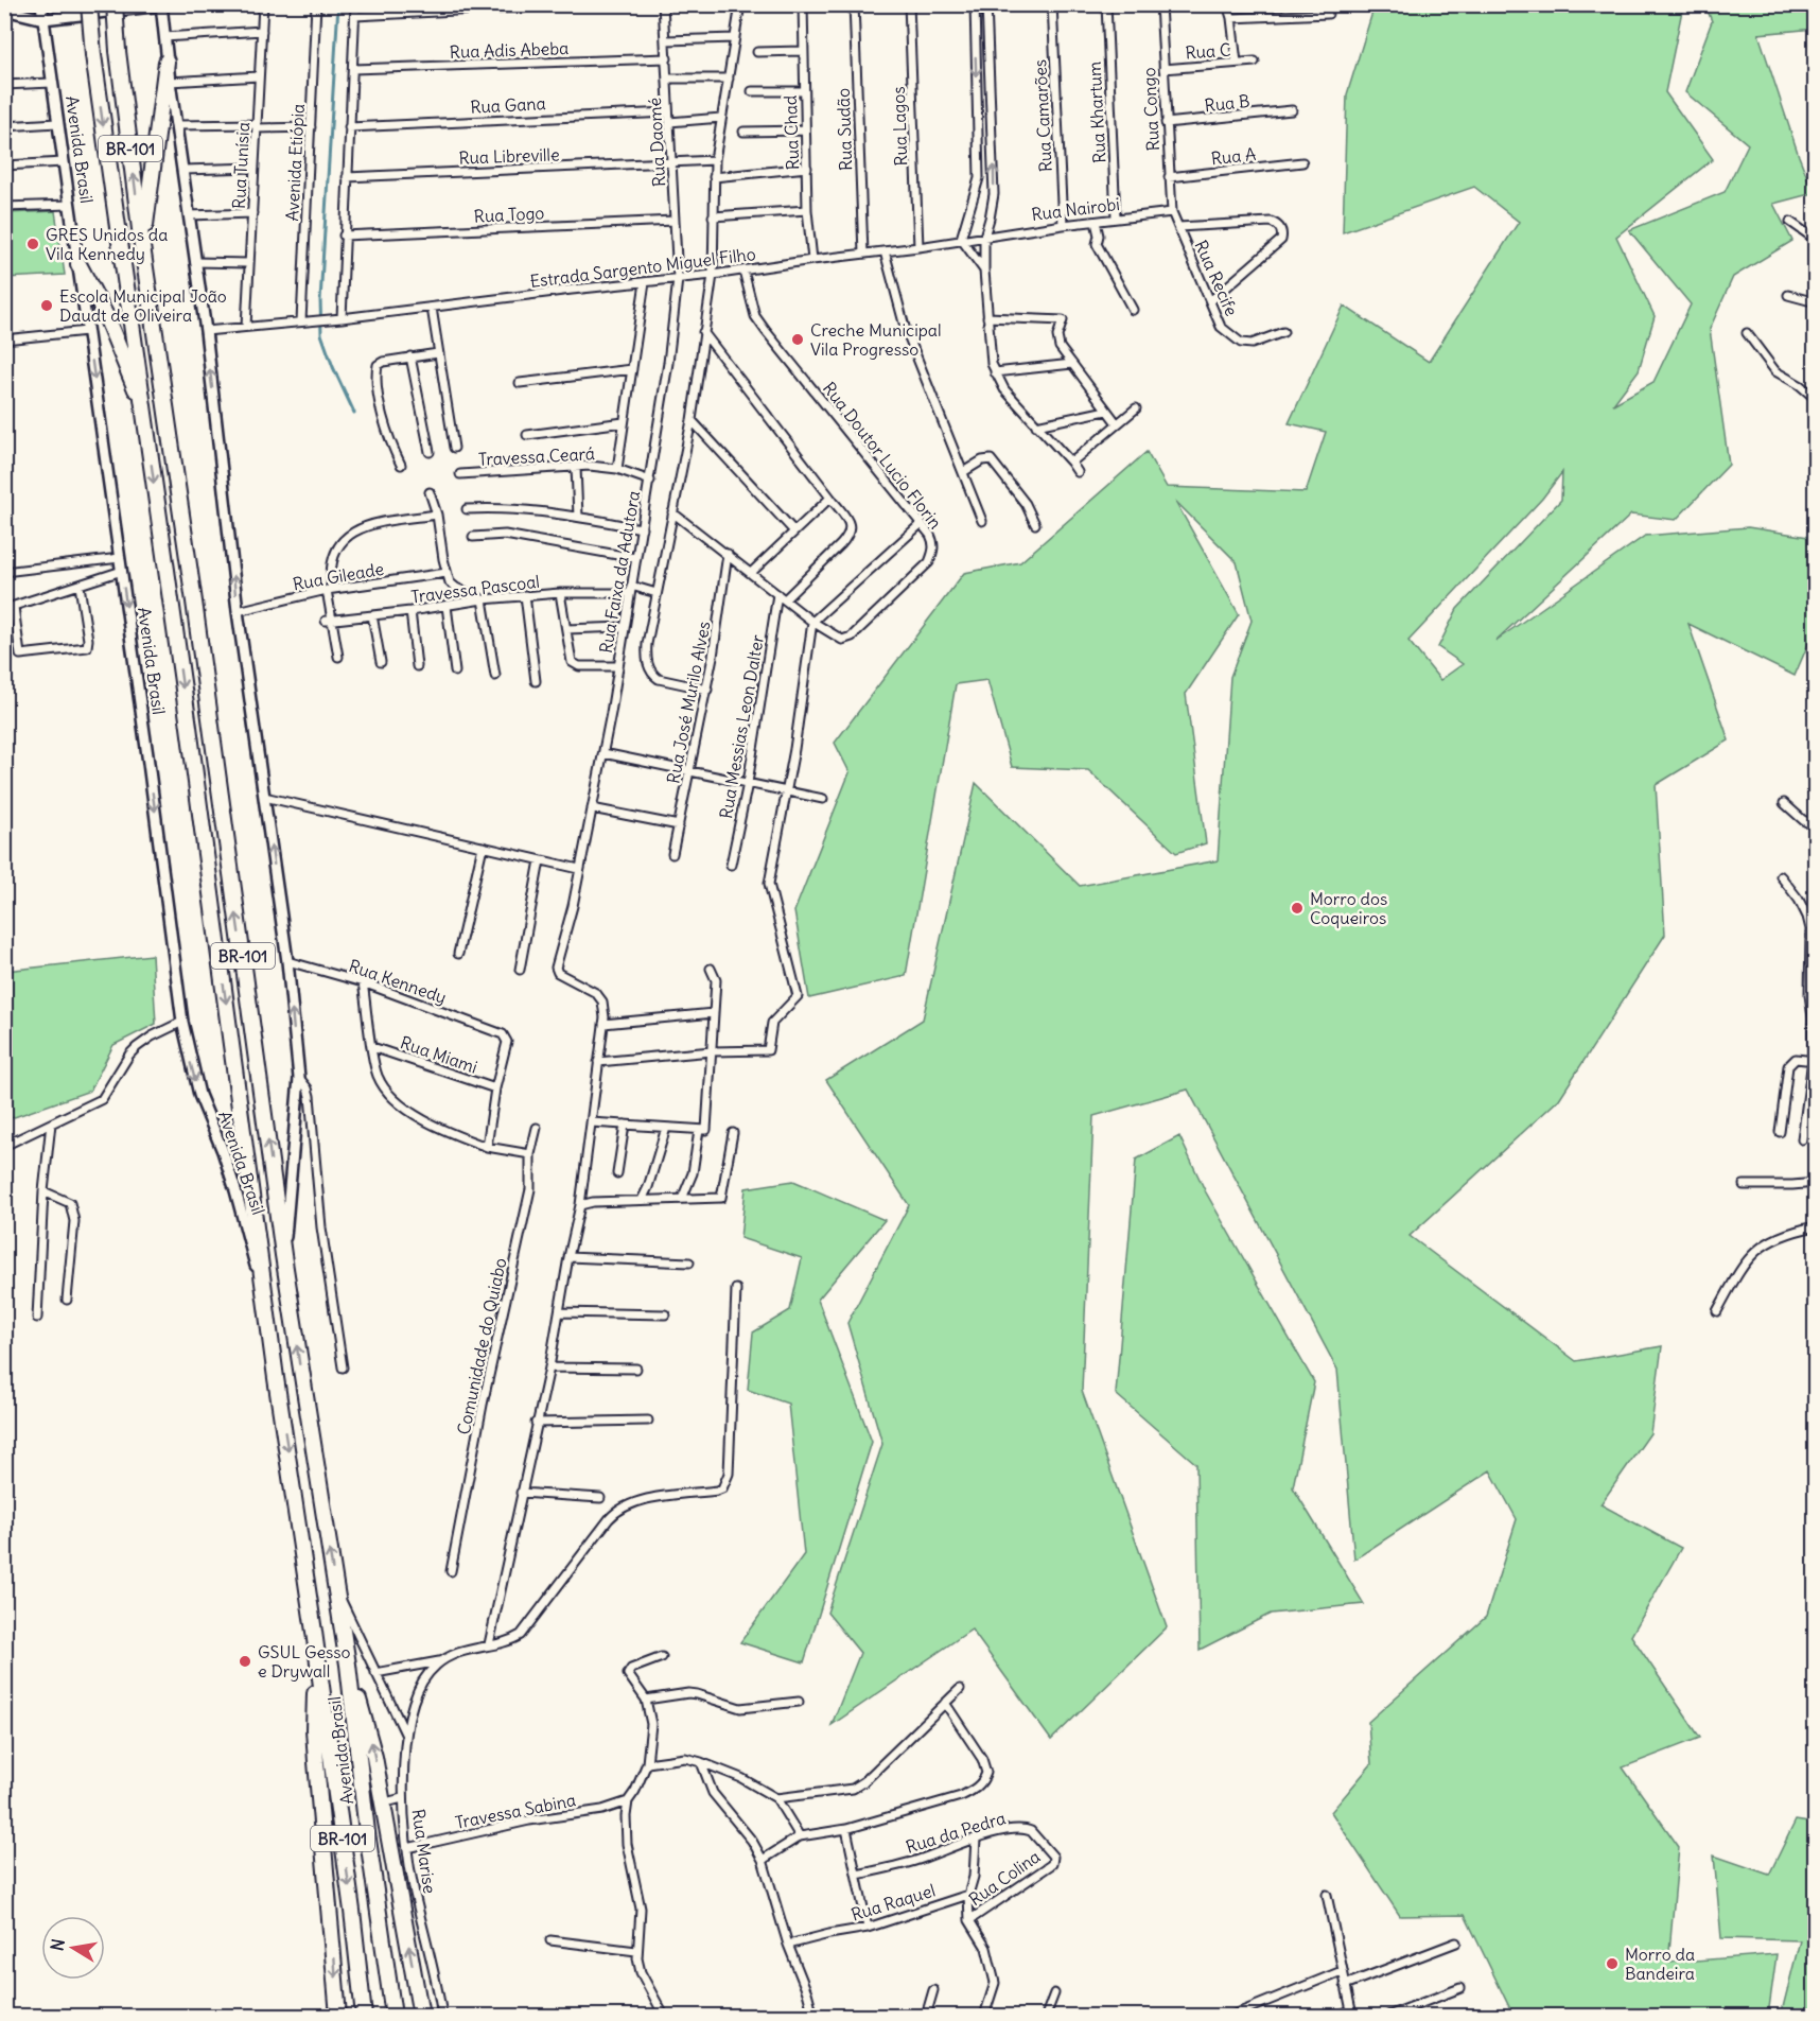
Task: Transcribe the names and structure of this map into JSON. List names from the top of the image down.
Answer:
{
  "streets": {
    "highway": ["BR-101", "Avenida Brasil"],
    "street": [
      "Rua Adis Abeba",
      "Rua C",
      "Rua B",
      "Rua Gana",
      "Rua Congo",
      "Rua Khartum",
      "Rua Camarões",
      "Rua Lagos",
      "Rua Sudão",
      "Rua Chad",
      "Rua Daomé",
      "Rua Libreville",
      "Rua A",
      "Avenida Etiópia",
      "Rua Tunísia",
      "Rua Nairobi",
      "Rua Togo",
      "Estrada Sargento Miguel Filho",
      "Rua Recife",
      "Rua Doutor Lucio Florin",
      "Travessa Ceará",
      "Rua Faixa da Adutora",
      "Rua Gileade",
      "Travessa Pascoal",
      "Rua José Murilo Alves",
      "Rua Messias Leon Dalter",
      "Rua Kennedy",
      "Rua Miami",
      "Comunidade do Quiabo",
      "Travessa Sabina",
      "Rua da Pedra",
      "Rua Marise",
      "Rua Colina",
      "Rua Raquel"
    ]
  },
  "crossings": [
    ["Rua Adis Abeba", "Rua Daomé"],
    ["Rua C", "Rua Congo"],
    ["Rua B", "Rua Congo"],
    ["Rua Gana", "Rua Daomé"],
    ["Rua Congo", "Rua A"],
    ["Rua Congo", "Rua Nairobi"],
    ["Rua Congo", "Rua Recife"],
    ["Rua Khartum", "Rua Nairobi"],
    ["Rua Camarões", "Rua Nairobi"],
    ["Rua Lagos", "Estrada Sargento Miguel Filho"],
    ["Rua Sudão", "Estrada Sargento Miguel Filho"],
    ["Rua Chad", "Estrada Sargento Miguel Filho"],
    ["Rua Daomé", "Rua Libreville"],
    ["Rua Daomé", "Rua Togo"],
    ["Rua Daomé", "Estrada Sargento Miguel Filho"],
    ["Rua Daomé", "Rua Faixa da Adutora"],
    ["Avenida Brasil", "Rua Gileade"],
    ["Avenida Brasil", "Rua Kennedy"],
    ["Avenida Etiópia", "Estrada Sargento Miguel Filho"],
    ["Rua Nairobi", "Estrada Sargento Miguel Filho"],
    ["Rua Nairobi", "Rua Recife"],
    ["Estrada Sargento Miguel Filho", "Rua Doutor Lucio Florin"],
    ["Estrada Sargento Miguel Filho", "Rua Faixa da Adutora"],
    ["Travessa Ceará", "Rua Faixa da Adutora"],
    ["Rua Faixa da Adutora", "Travessa Pascoal"],
    ["Rua Kennedy", "Rua Miami"],
    ["Travessa Sabina", "Rua Marise"],
    ["Rua da Pedra", "Rua Colina"]
  ],
  "places": [
    "GRES Unidos da Vila Kennedy",
    "Escola Municipal João Daudt de Oliveira",
    "Creche Municipal Vila Progresso",
    "Morro dos Coqueiros",
    "GSUL Gesso e Drywall",
    "Morro da Bandeira"
  ],
  "north": "left"
}
